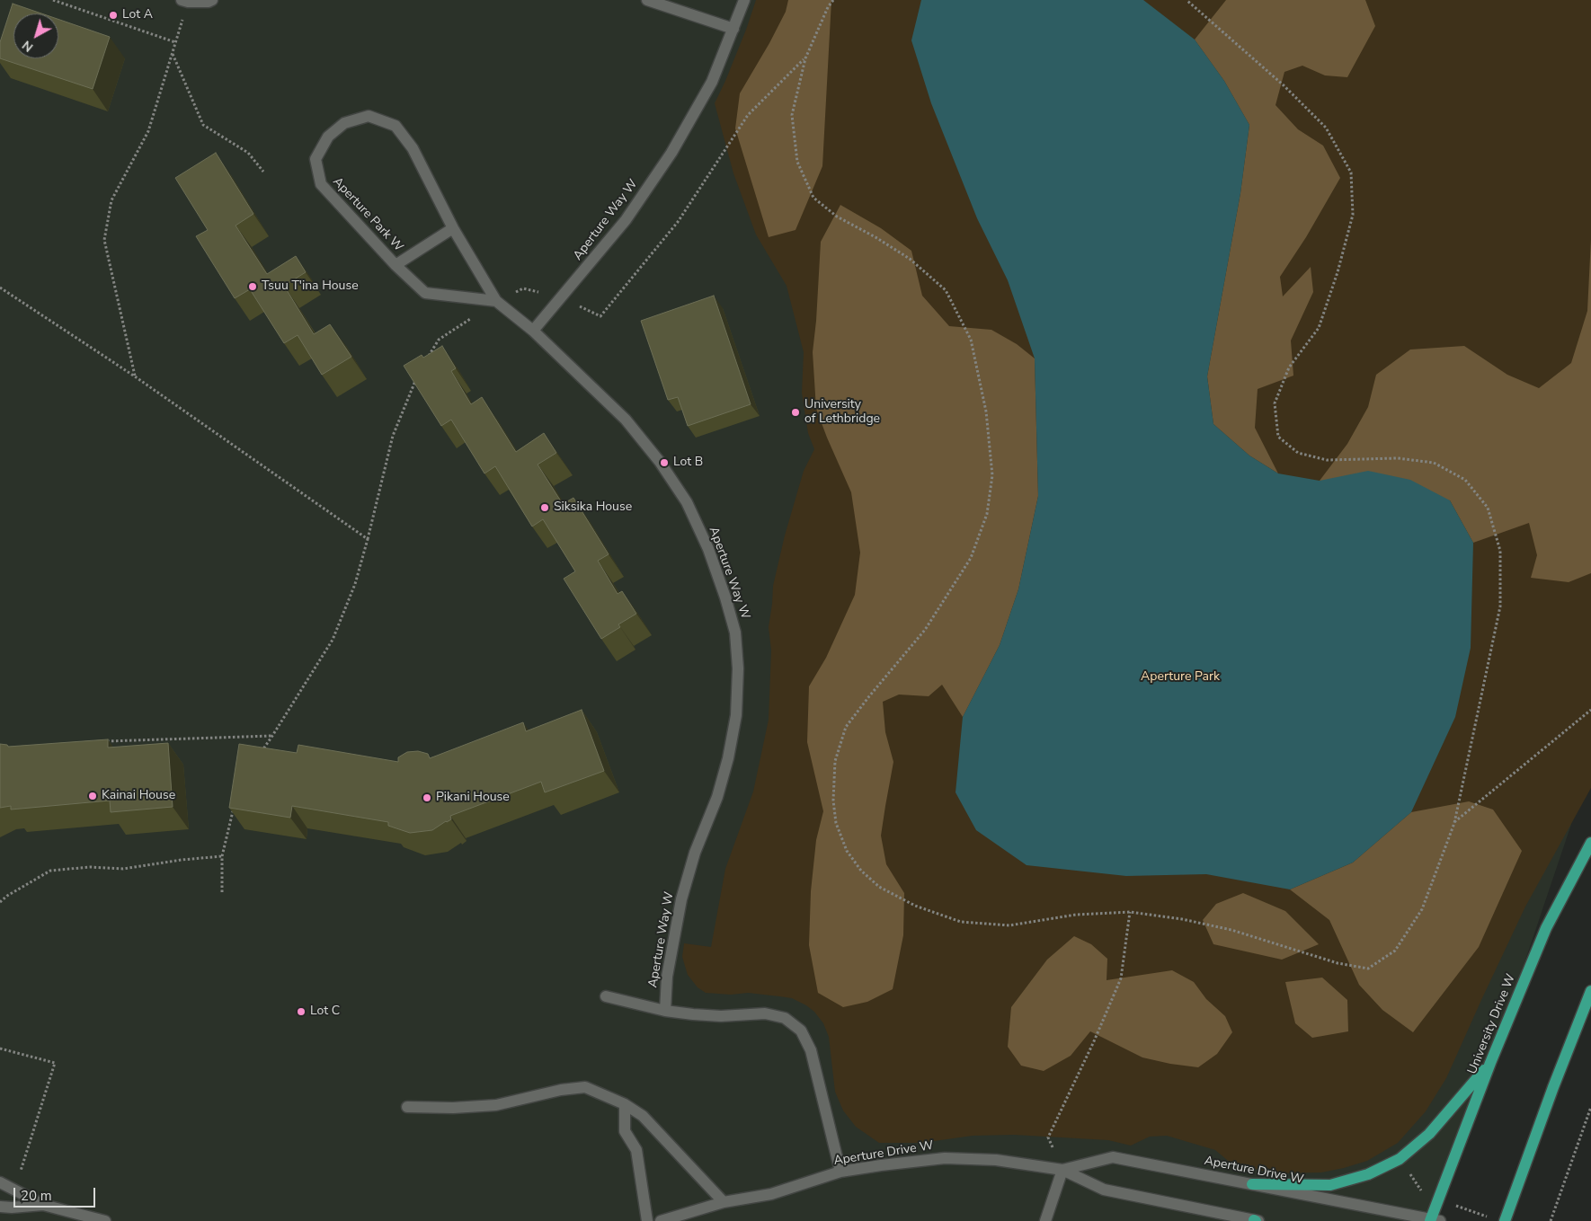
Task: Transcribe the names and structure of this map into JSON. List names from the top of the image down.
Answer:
{
  "streets": {
    "main road": ["University Drive W"],
    "street": ["Aperture Park W", "Aperture Way W", "Aperture Drive W"]
  },
  "crossings": [
    ["Aperture Park W", "Aperture Way W"],
    ["University Drive W", "Aperture Drive W"]
  ],
  "parks": ["Aperture Park"],
  "places": [
    "Lot A",
    "Tsuu T'ina House",
    "University of Lethbridge",
    "Lot B",
    "Siksika House",
    "Kainai House",
    "Pikani House",
    "Lot C"
  ],
  "scale_bar": "20 m",
  "north": "bottom left"
}
